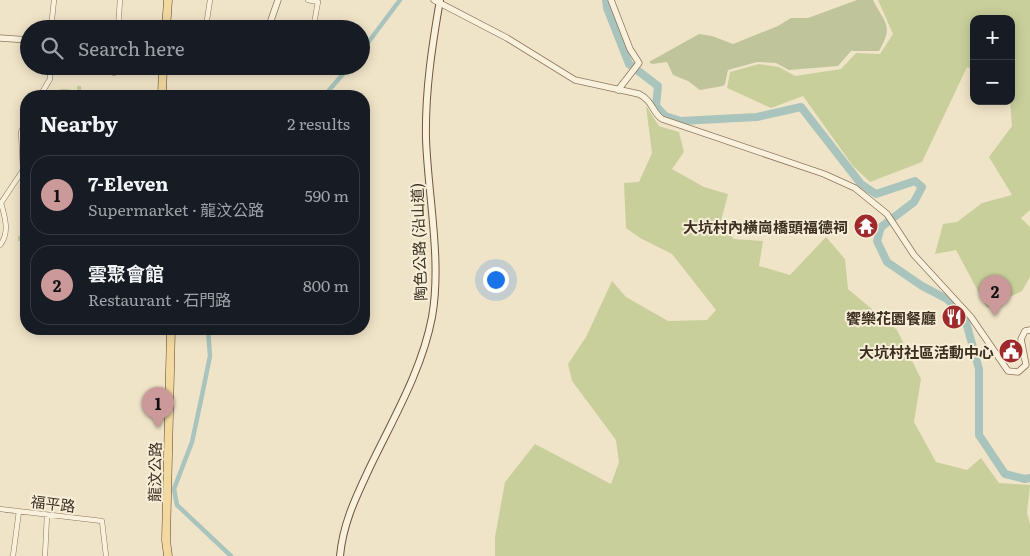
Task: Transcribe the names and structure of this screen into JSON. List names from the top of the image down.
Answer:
{
  "streets": {
    "main road": ["陶色公路 (沿山道)", "龍汶公路"],
    "street": ["福平路"]
  },
  "places": {
    "temple": ["大坑村內橫崗橋頭福德祠"],
    "restaurant": ["饗樂花園餐廳"],
    "public building": ["大坑村社區活動中心"]
  },
  "page": {
    "map_buttons": ["+", "−"],
    "search": "Search here",
    "heading": ["Nearby", "2 results"],
    "list": [
      {
        "mark": "1",
        "name": "7-Eleven",
        "note": "Supermarket · 龍汶公路",
        "value": "590 m"
      },
      {
        "mark": "2",
        "name": "雲聚會館",
        "note": "Restaurant · 石門路",
        "value": "800 m"
      }
    ],
    "pins": ["2", "1"]
  }
}
